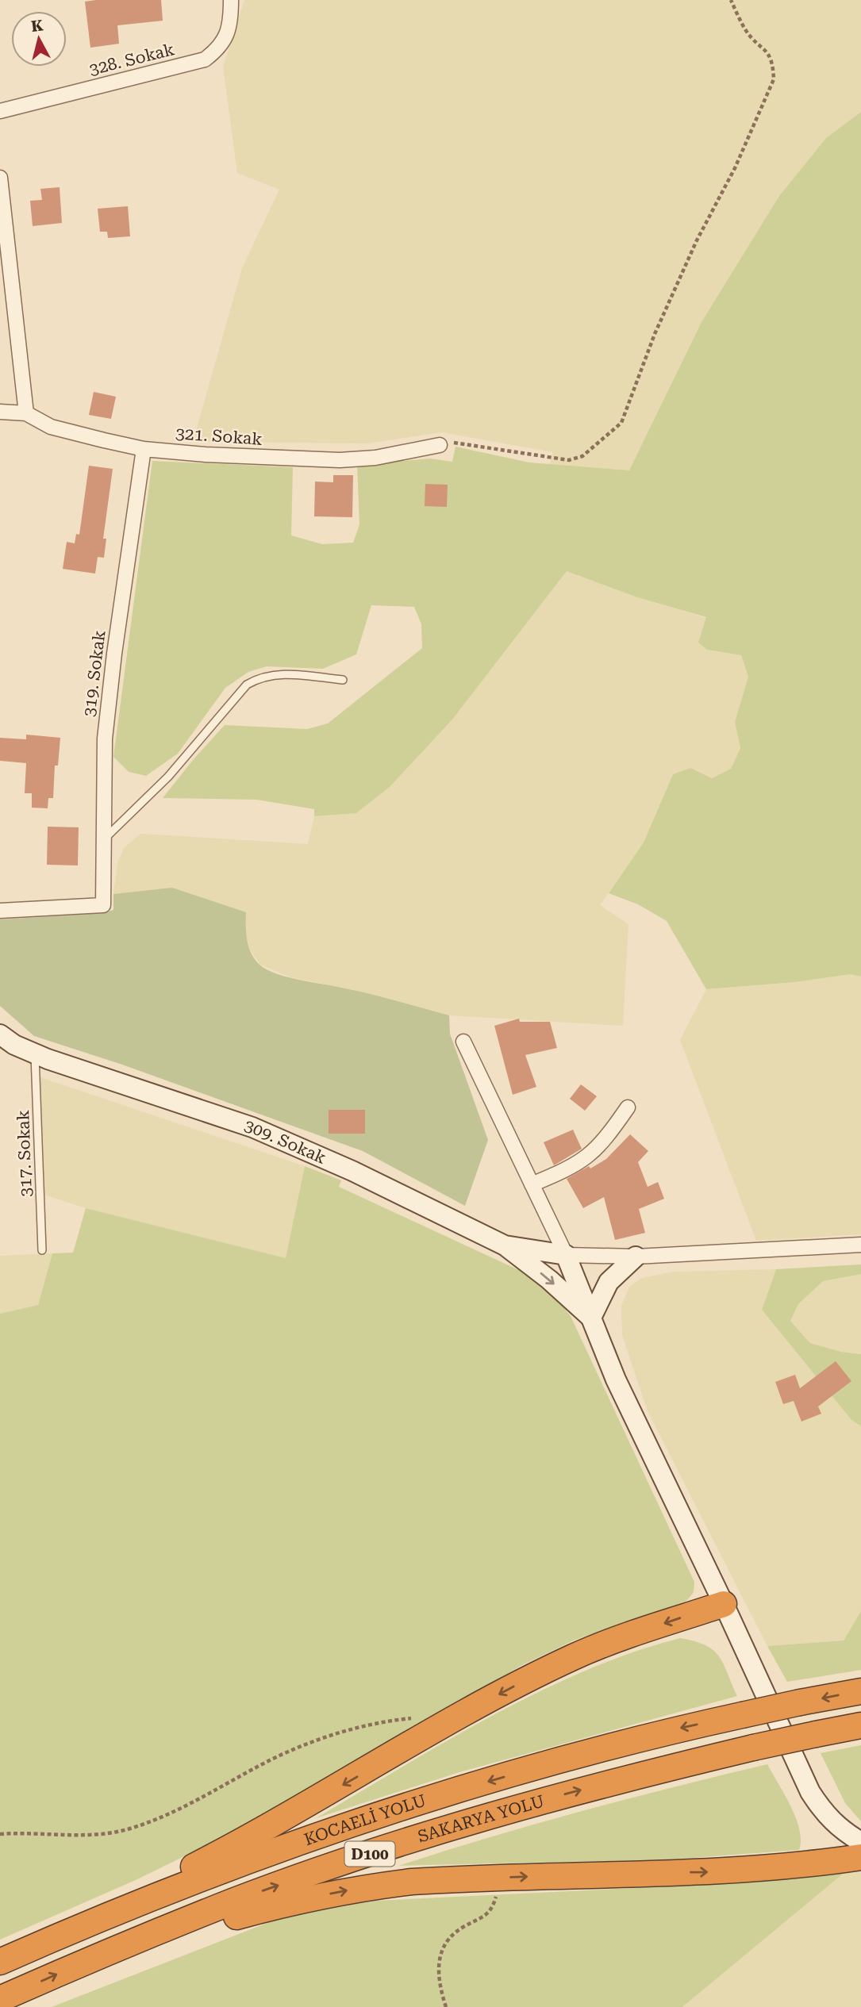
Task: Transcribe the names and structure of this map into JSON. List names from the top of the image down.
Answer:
{
  "streets": {
    "highway": ["SAKARYA YOLU", "KOCAELİ YOLU", "D100"],
    "street": [
      "328. Sokak",
      "321. Sokak",
      "319. Sokak",
      "309. Sokak"
    ],
    "lane": ["317. Sokak"]
  },
  "crossings": [
    ["321. Sokak", "319. Sokak"],
    ["309. Sokak", "317. Sokak"]
  ],
  "north": "top"
}
